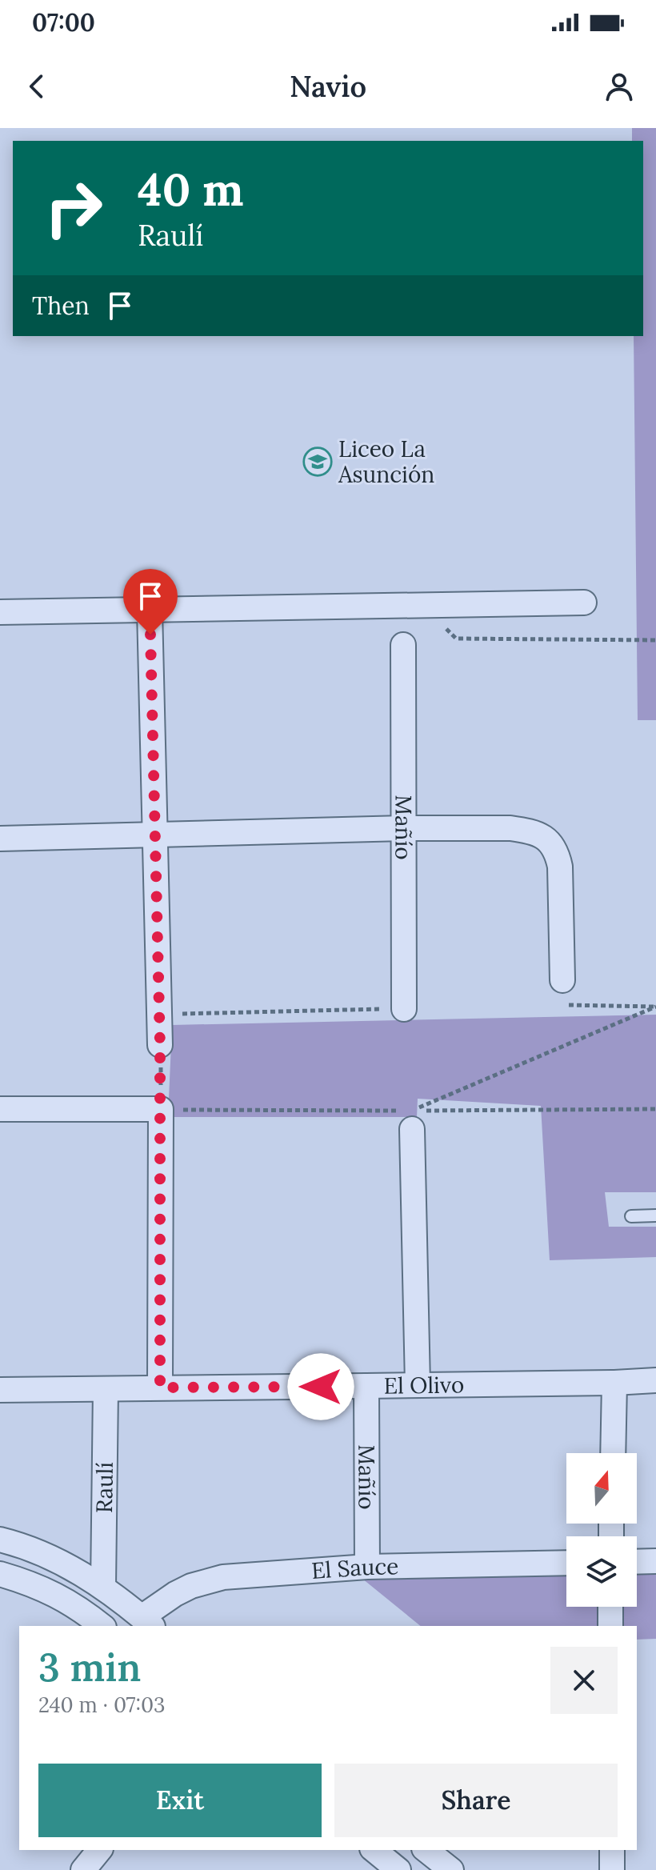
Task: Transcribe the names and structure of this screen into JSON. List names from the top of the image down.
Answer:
{
  "streets": {
    "street": [
      "Mañío",
      "El Olivo",
      "Raulí",
      "El Sauce"
    ]
  },
  "crossings": [
    ["Mañío", "El Olivo"],
    ["Mañío", "El Sauce"],
    ["El Olivo", "Raulí"]
  ],
  "places": {
    "school or university": ["Liceo La Asunción"]
  },
  "north": "top",
  "page": {
    "status": "07:00",
    "header": "Navio",
    "turn": ["40 m", "Raulí"],
    "then": "Then",
    "heading": ["3 min", "240 m · 07:03"],
    "buttons": ["Exit", "Share"]
  }
}
